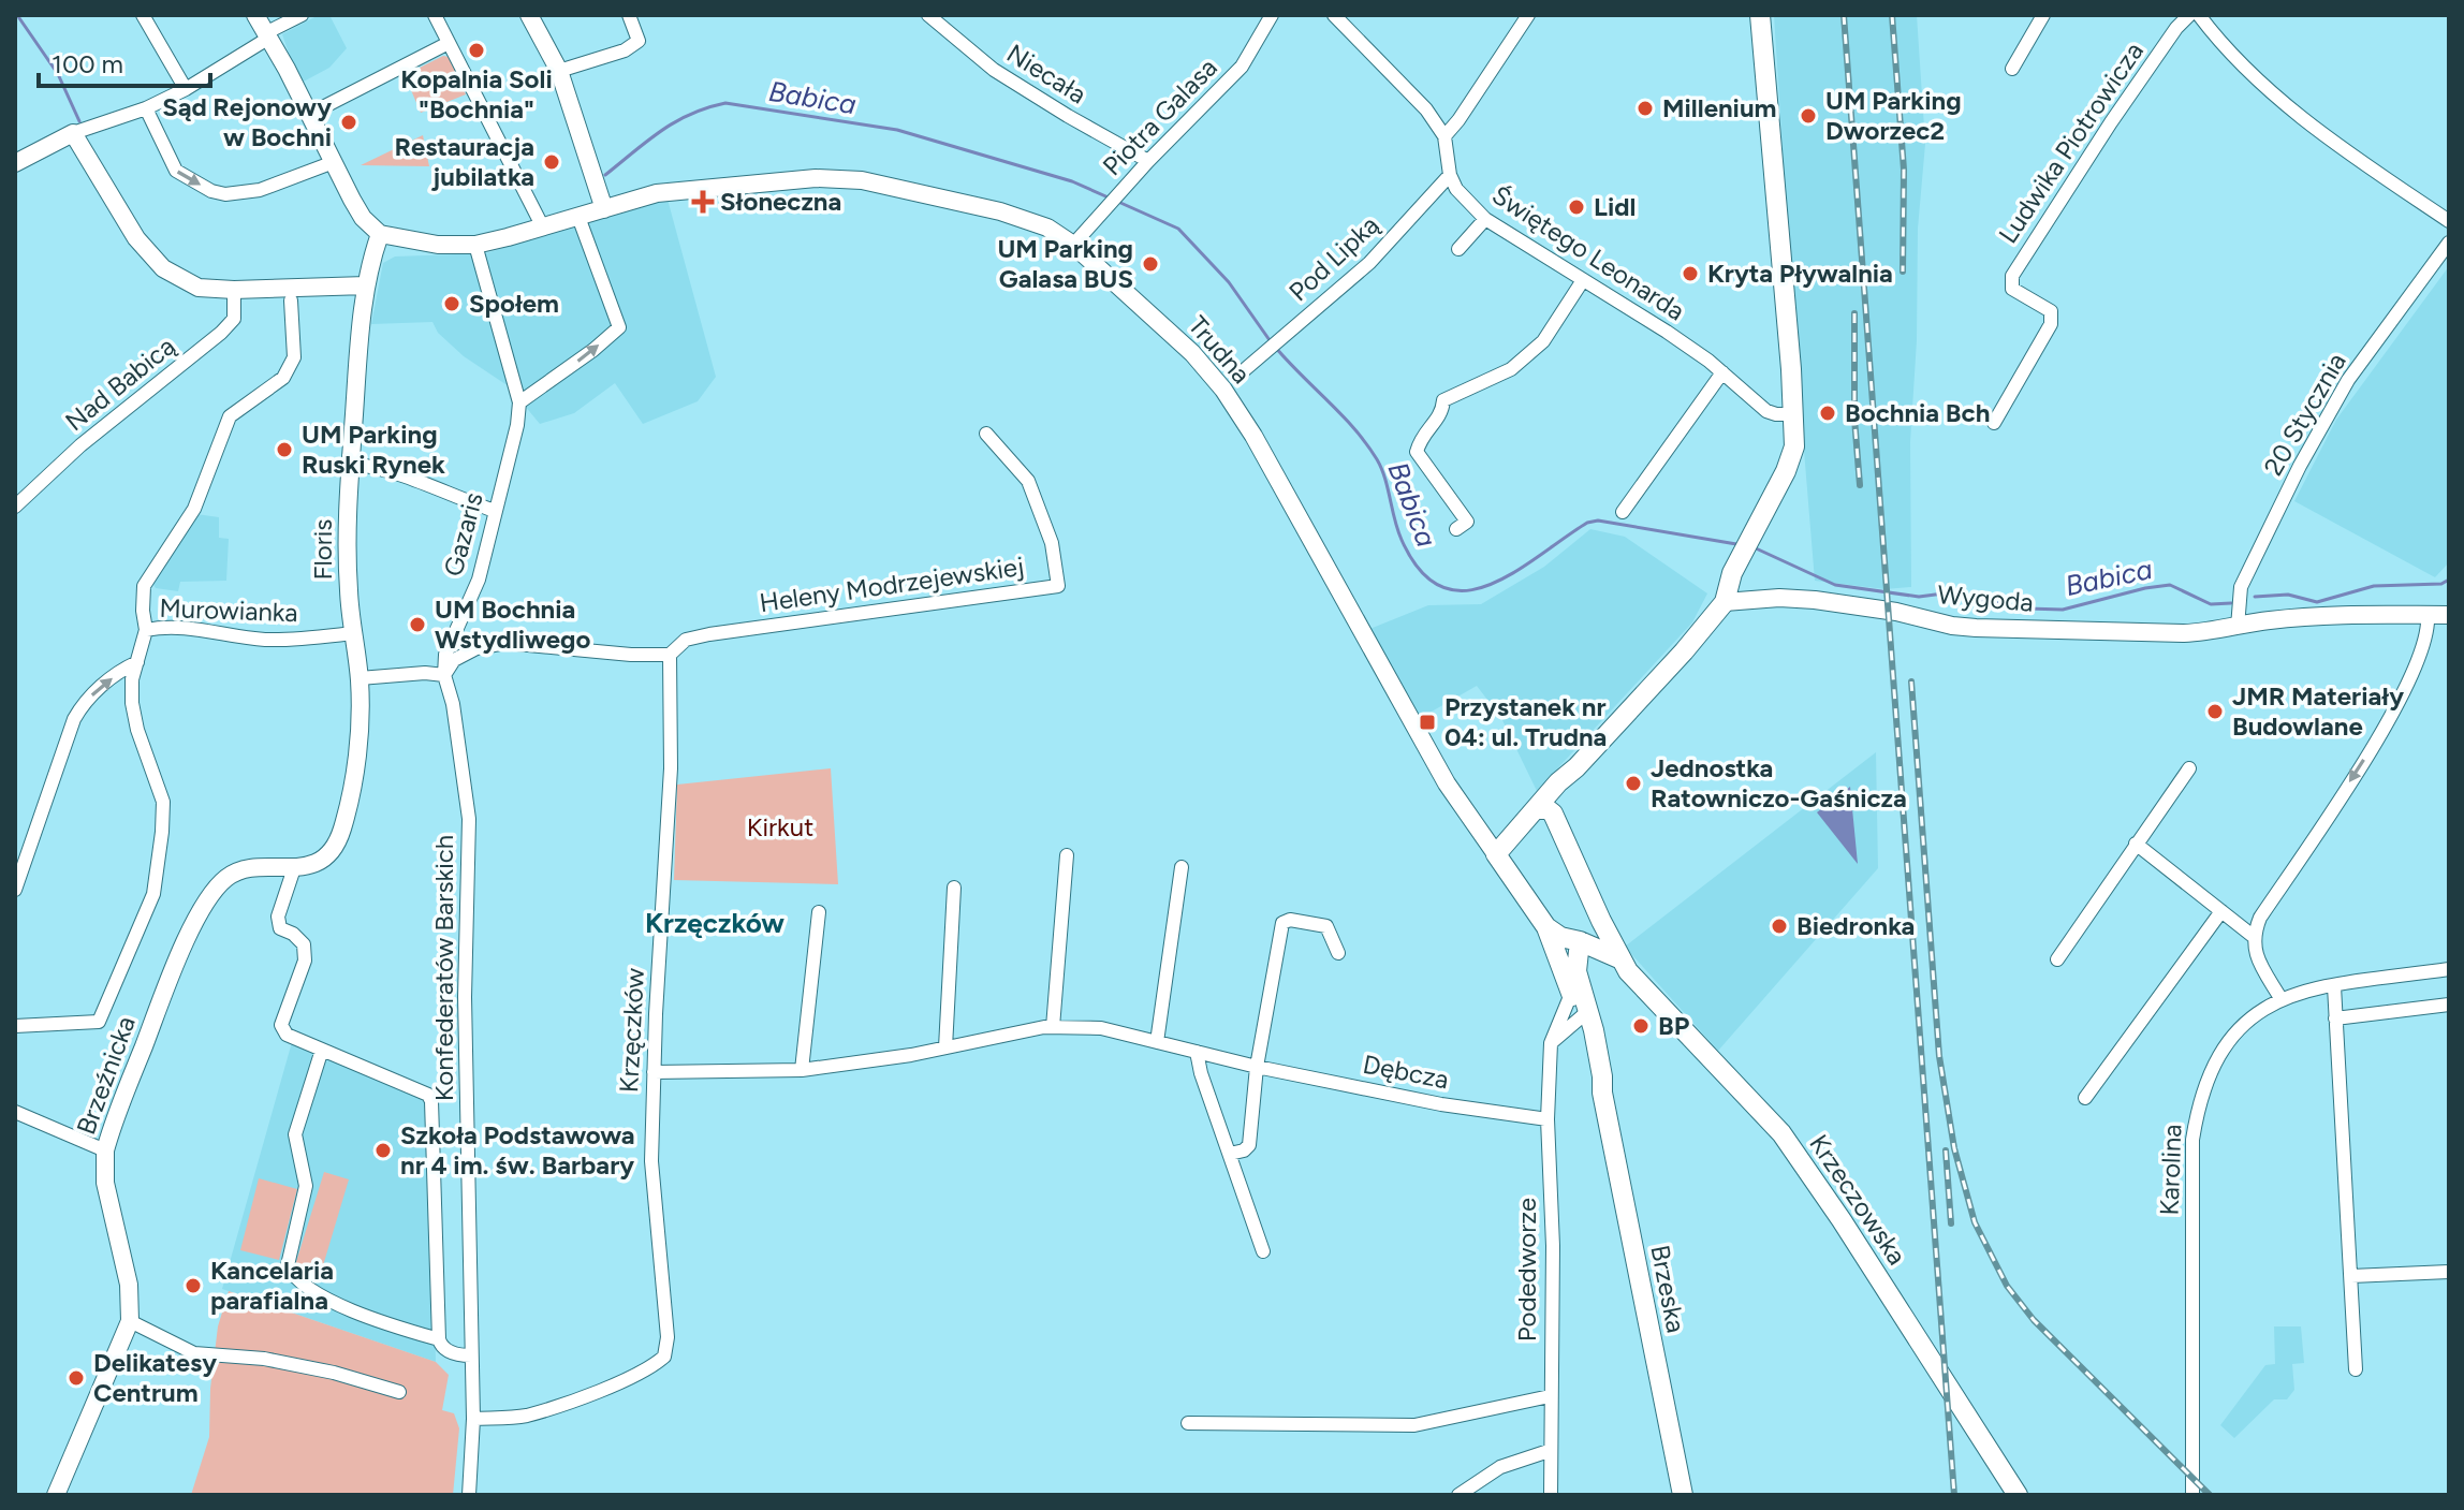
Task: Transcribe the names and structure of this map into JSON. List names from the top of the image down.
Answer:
{
  "streets": {
    "main road": ["Trudna", "Krzeczowska", "Brzeska"],
    "street": [
      "Niecała",
      "Piotra Galasa",
      "Ludwika Piotrowicza",
      "Świętego Leonarda",
      "Pod Lipką",
      "Nad Babicą",
      "20 Stycznia",
      "Gazaris",
      "Floris",
      "Heleny Modrzejewskiej",
      "Wygoda",
      "Murowianka",
      "Konfederatów Barskich",
      "Krzęczków",
      "Dębcza",
      "Brzeźnicka",
      "Karolina",
      "Podedworze"
    ]
  },
  "crossings": [
    ["Niecała", "Piotra Galasa"],
    ["Piotra Galasa", "Trudna"],
    ["Świętego Leonarda", "Pod Lipką"],
    ["Trudna", "Floris"],
    ["Trudna", "Krzeczowska"],
    ["Trudna", "Brzeska"],
    ["20 Stycznia", "Wygoda"],
    ["Gazaris", "Konfederatów Barskich"],
    ["Floris", "Murowianka"],
    ["Floris", "Brzeźnicka"],
    ["Heleny Modrzejewskiej", "Krzęczków"],
    ["Konfederatów Barskich", "Krzęczków"],
    ["Krzęczków", "Dębcza"],
    ["Dębcza", "Podedworze"],
    ["Krzeczowska", "Brzeska"],
    ["Podedworze", "Brzeska"]
  ],
  "districts": ["Krzęczków"],
  "water": ["Babica"],
  "parks": ["Kirkut"],
  "places": {
    "other": [
      "Kopalnia Soli \"Bochnia\"",
      "Millenium",
      "UM Parking Dworzec2",
      "Sąd Rejonowy w Bochni",
      "Restauracja jubilatka",
      "Lidl",
      "UM Parking Galasa BUS",
      "Kryta Pływalnia",
      "Społem",
      "Bochnia Bch",
      "UM Parking Ruski Rynek",
      "UM Bochnia Wstydliwego",
      "JMR Materiały Budowlane",
      "Jednostka Ratowniczo-Gaśnicza",
      "Biedronka",
      "BP",
      "Szkoła Podstawowa nr 4 im. św. Barbary",
      "Kancelaria parafialna",
      "Delikatesy Centrum"
    ],
    "health": ["Słoneczna"],
    "transit": ["Przystanek nr 04: ul. Trudna"]
  },
  "scale_bar": "100 m"
}
